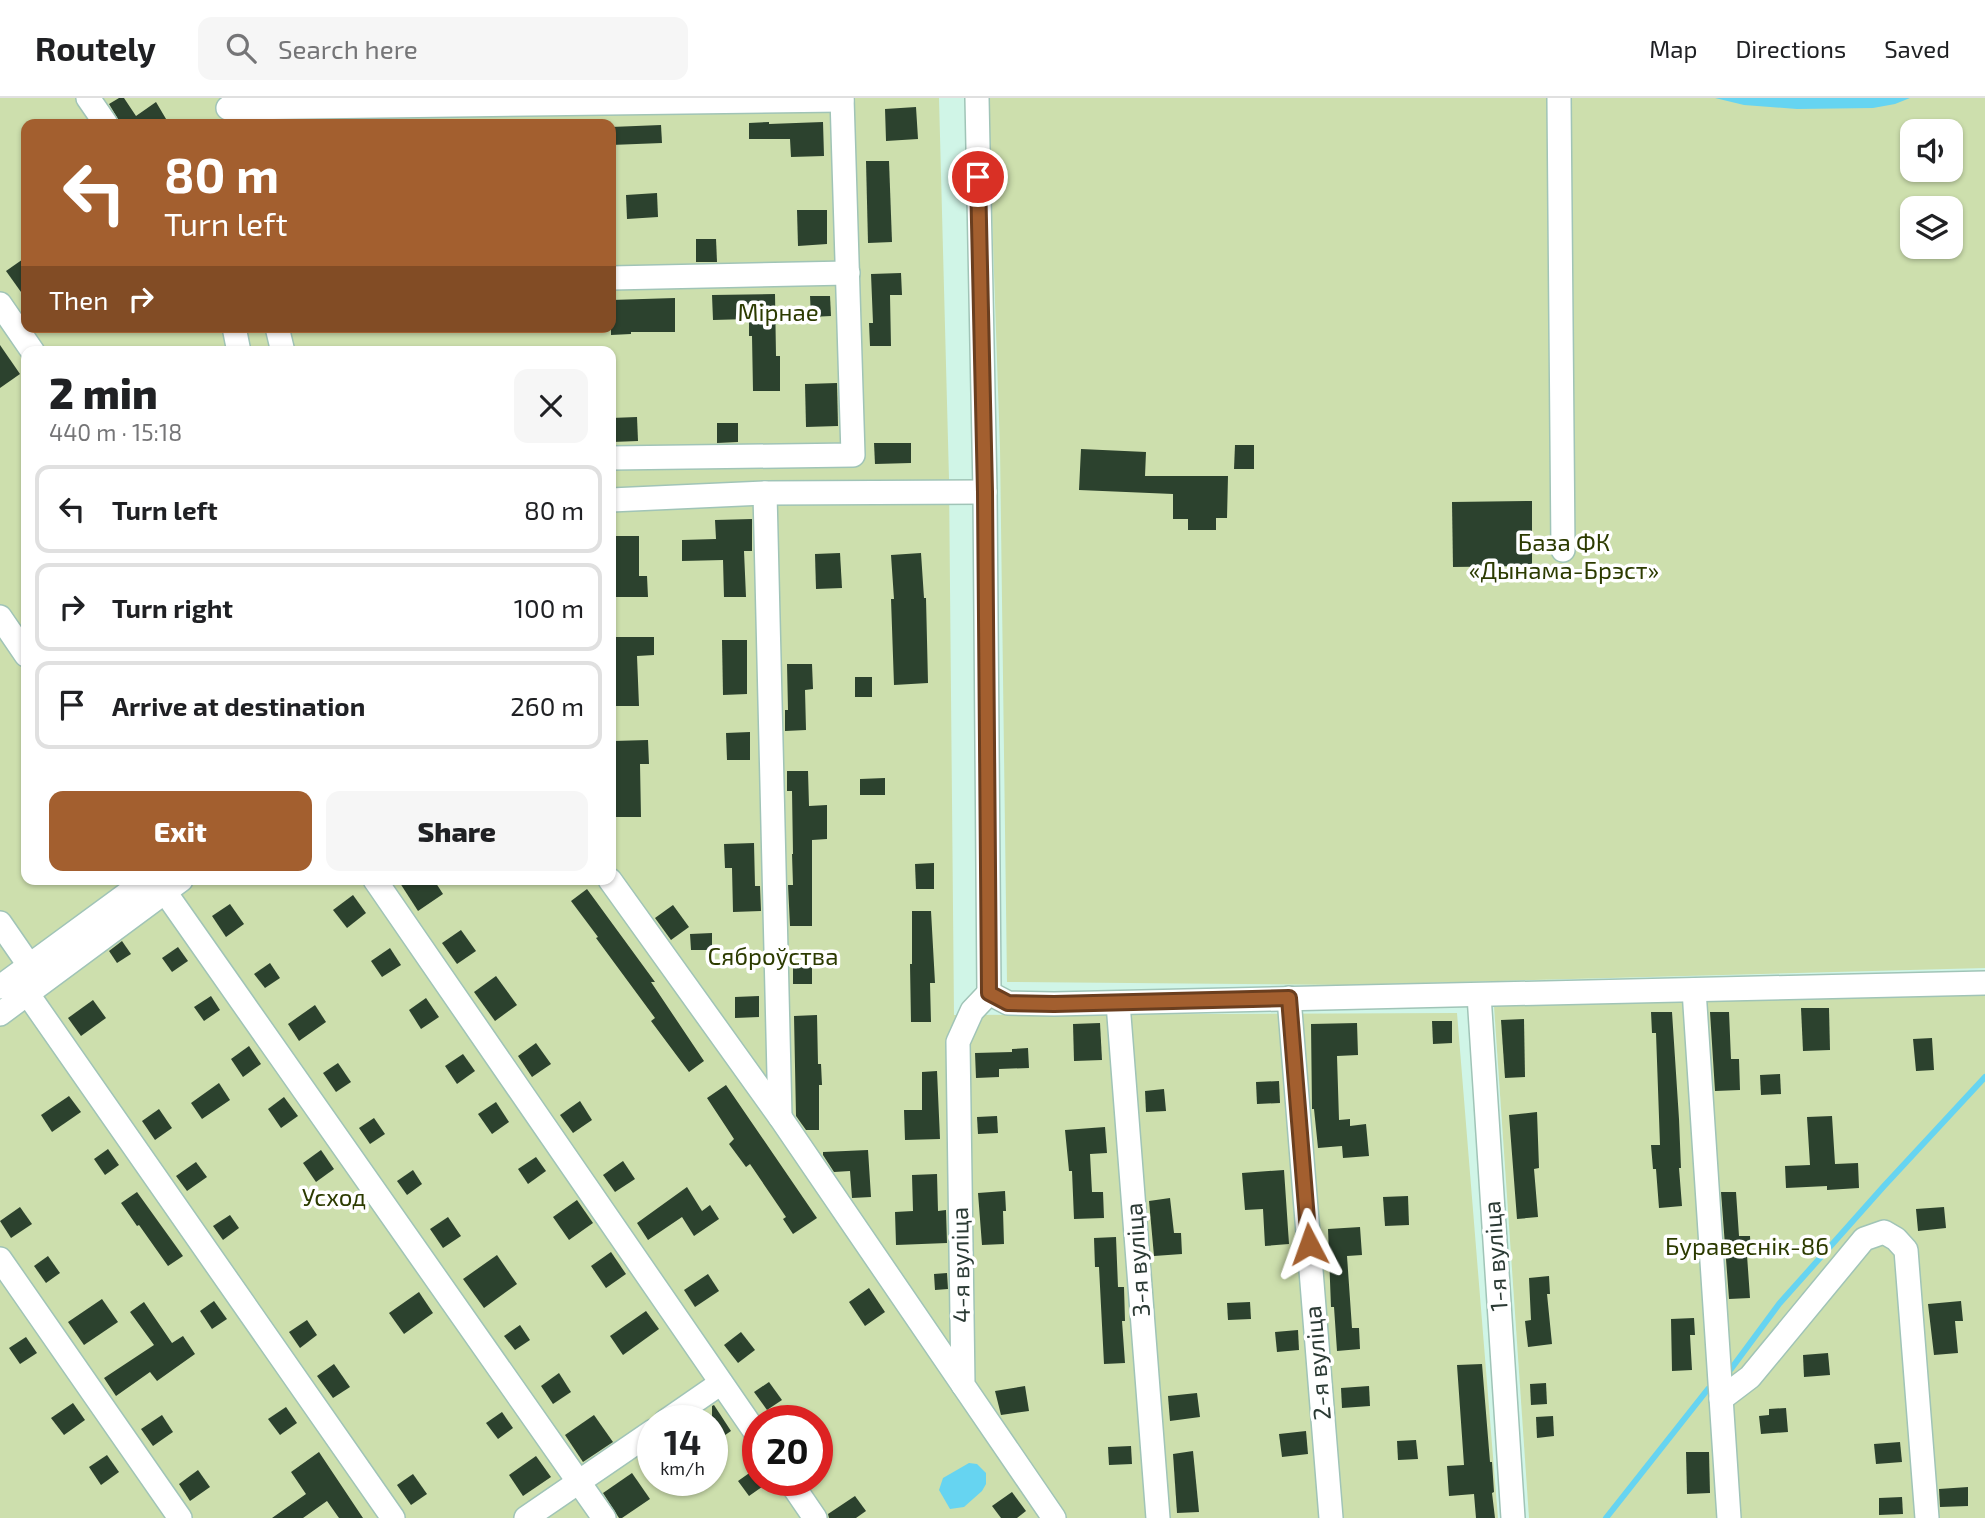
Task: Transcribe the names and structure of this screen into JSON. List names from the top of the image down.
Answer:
{
  "streets": {
    "street": [
      "1-я вуліца",
      "3-я вуліца",
      "4-я вуліца",
      "2-я вуліца"
    ]
  },
  "parks": [
    "Мірнае",
    "База ФК «Дынама-Брэст»",
    "Сяброўства",
    "Усход",
    "Буравеснік-86"
  ],
  "page": {
    "header": "Routely",
    "search": "Search here",
    "nav": ["Map", "Directions", "Saved"],
    "turn": ["80 m", "Turn left"],
    "then": "Then",
    "heading": ["2 min", "440 m · 15:18"],
    "list": [
      {
        "name": "Turn left",
        "value": "80 m"
      },
      {
        "name": "Turn right",
        "value": "100 m"
      },
      {
        "name": "Arrive at destination",
        "value": "260 m"
      }
    ],
    "buttons": ["Exit", "Share"],
    "speed": "14 km/h",
    "limit": "20"
  }
}
